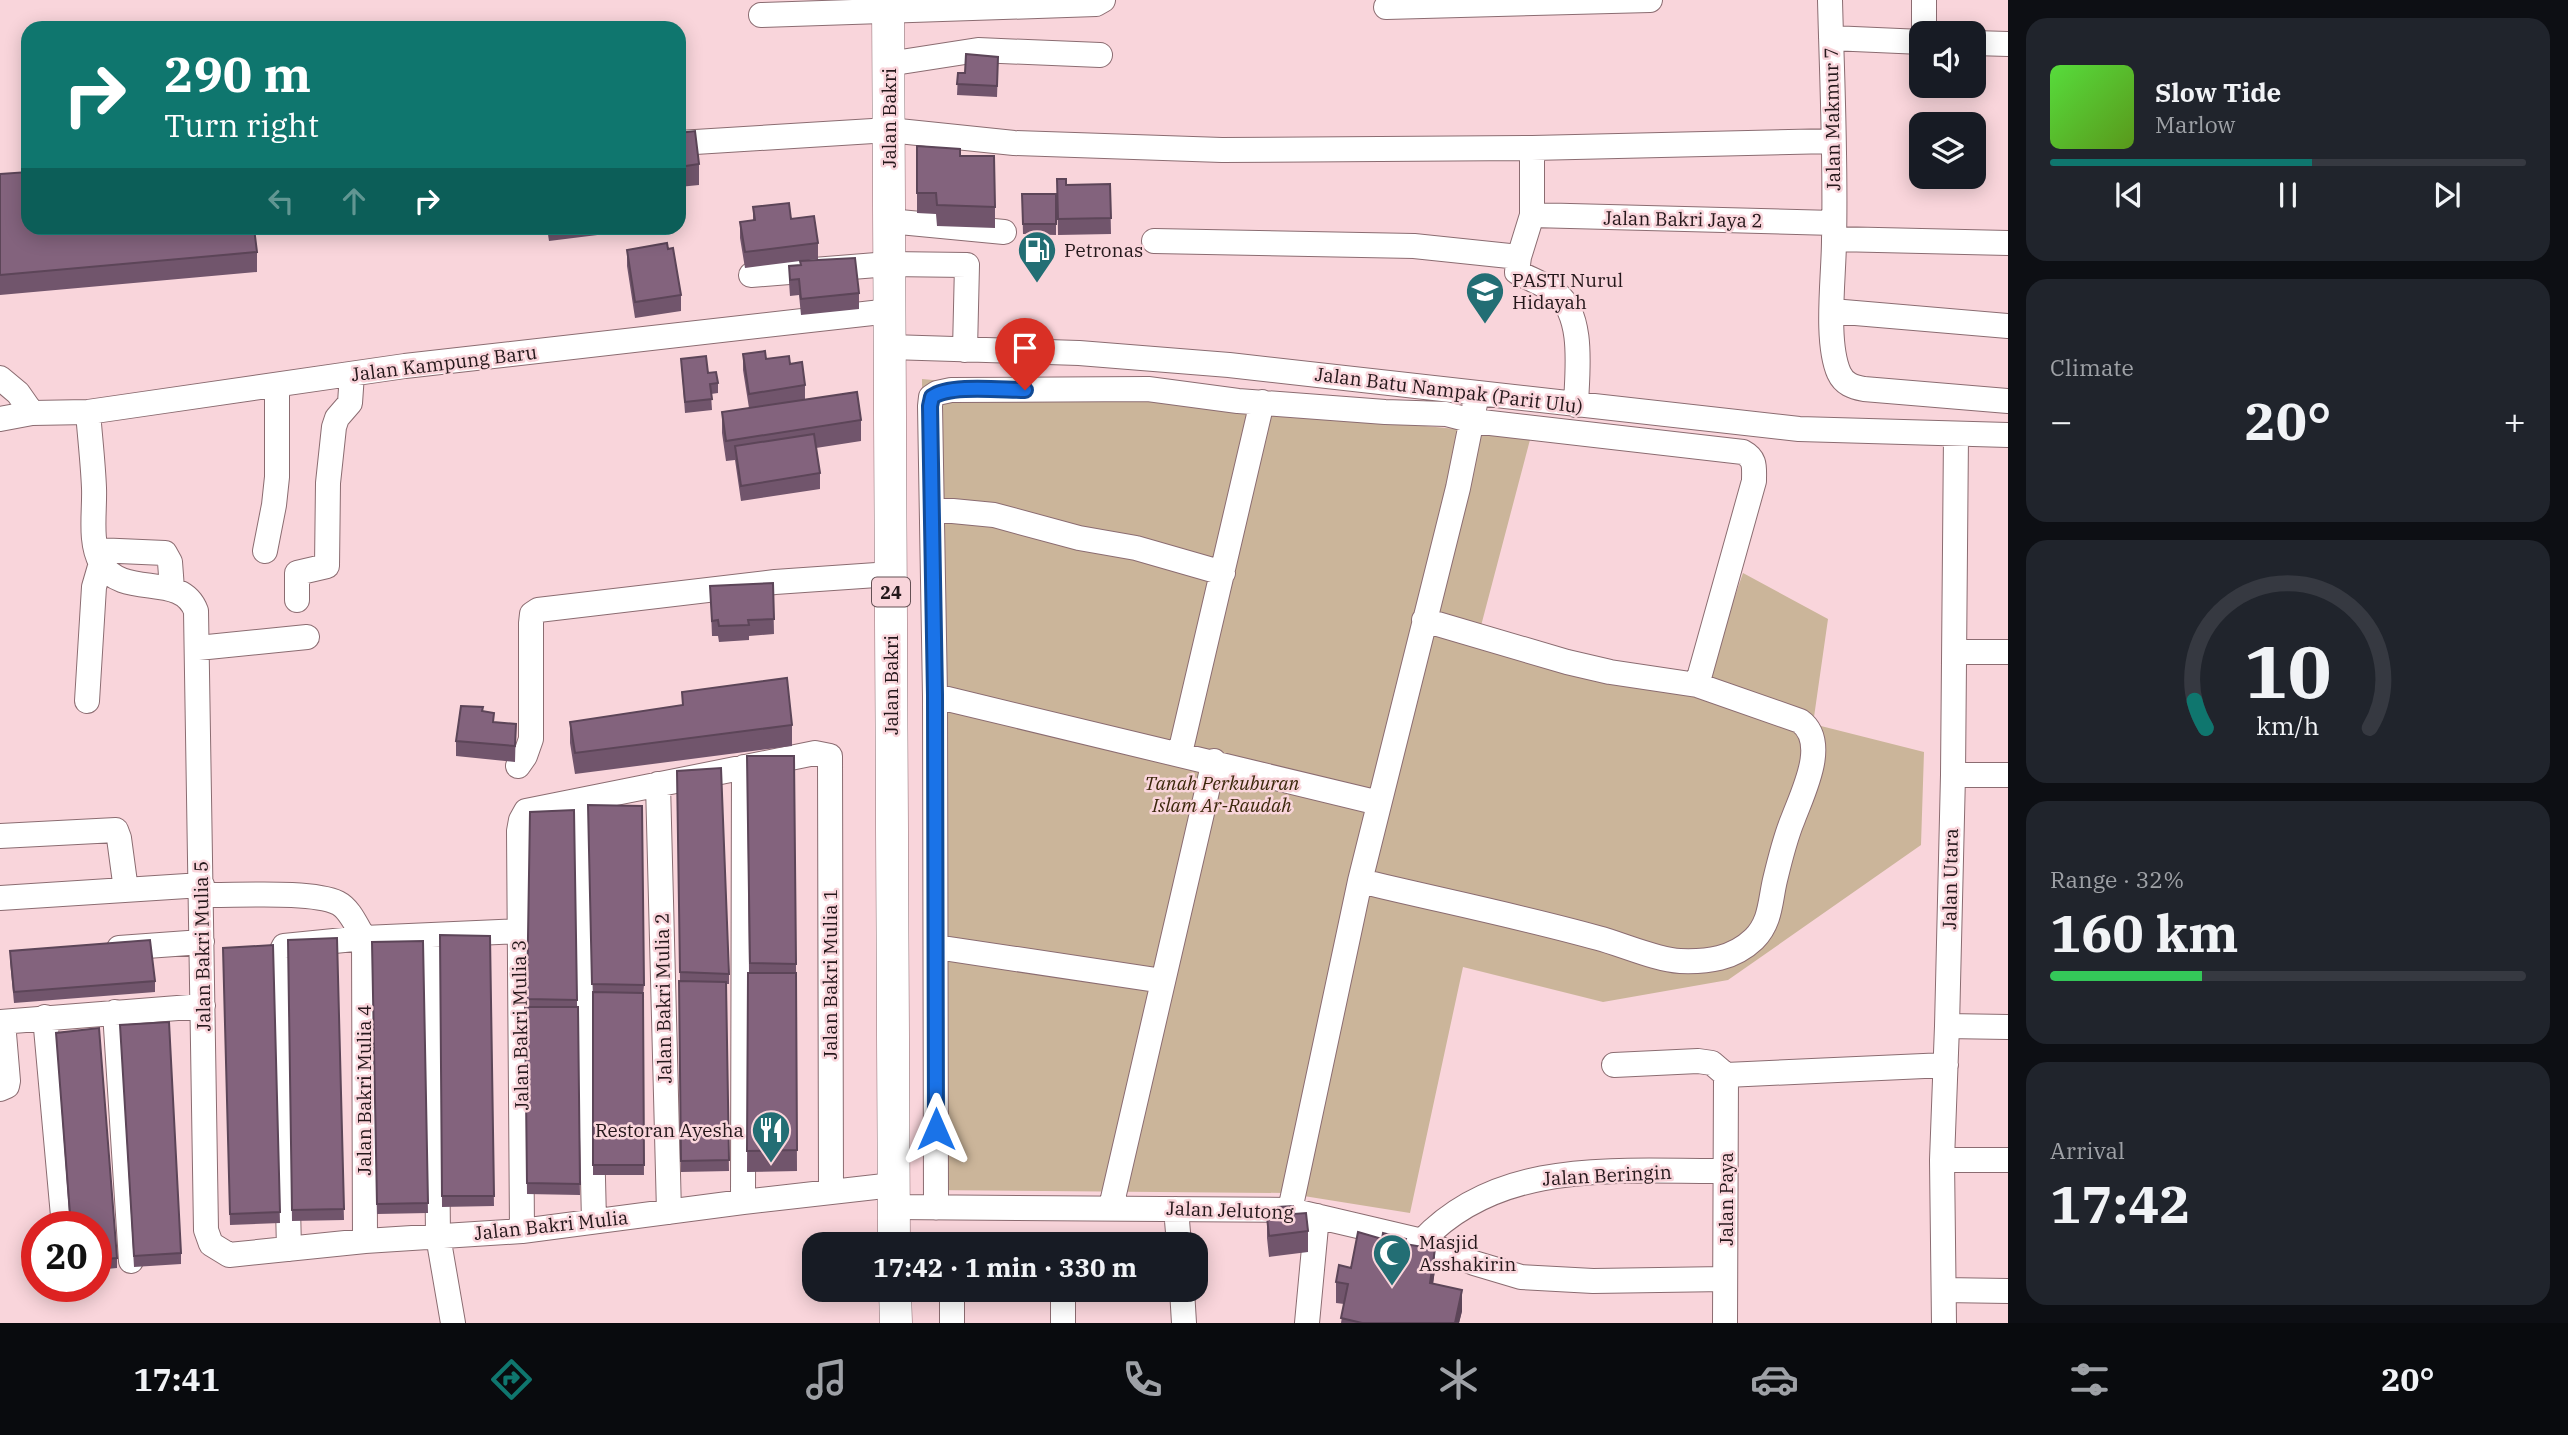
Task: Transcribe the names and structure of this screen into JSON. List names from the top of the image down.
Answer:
{
  "streets": {
    "main road": ["Jalan Bakri", "24"],
    "street": [
      "Jalan Makmur 7",
      "Jalan Bakri Jaya 2",
      "Jalan Kampung Baru",
      "Jalan Batu Nampak (Parit Ulu)",
      "Jalan Utara",
      "Jalan Bakri Mulia 5",
      "Jalan Bakri Mulia 1",
      "Jalan Bakri Mulia 2",
      "Jalan Bakri Mulia 3",
      "Jalan Bakri Mulia 4",
      "Jalan Beringin",
      "Jalan Paya",
      "Jalan Jelutong",
      "Jalan Bakri Mulia"
    ]
  },
  "crossings": [
    ["Jalan Bakri", "Jalan Kampung Baru"],
    ["Jalan Bakri", "Jalan Batu Nampak (Parit Ulu)"],
    ["Jalan Bakri", "Jalan Jelutong"],
    ["Jalan Bakri", "Jalan Bakri Mulia"],
    ["Jalan Makmur 7", "Jalan Bakri Jaya 2"],
    ["Jalan Batu Nampak (Parit Ulu)", "Jalan Utara"],
    ["Jalan Bakri Mulia 5", "Jalan Bakri Mulia"],
    ["Jalan Bakri Mulia 1", "Jalan Bakri Mulia"],
    ["Jalan Bakri Mulia 2", "Jalan Bakri Mulia"],
    ["Jalan Bakri Mulia 3", "Jalan Bakri Mulia"],
    ["Jalan Bakri Mulia 4", "Jalan Bakri Mulia"],
    ["Jalan Beringin", "Jalan Paya"],
    ["Jalan Beringin", "Jalan Jelutong"],
    ["Jalan Paya", "Jalan Jelutong"],
    ["Jalan Jelutong", "Jalan Bakri Mulia"]
  ],
  "parks": ["Tanah Perkuburan Islam Ar-Raudah"],
  "places": {
    "fuel station": ["Petronas"],
    "school or university": ["PASTI Nurul Hidayah"],
    "restaurant": ["Restoran Ayesha"],
    "mosque": ["Masjid Asshakirin"]
  },
  "page": {
    "turn": ["290 m", "Turn right"],
    "song": ["Slow Tide", "Marlow"],
    "tile": [
      "Climate",
      ["Range · 32%", "160 km"],
      ["Arrival", "17:42"]
    ],
    "heat": ["−", "20°", "+"],
    "limit": "20",
    "trip": "17:42 · 1 min · 330 m",
    "tabs": ["17:41", "20°"],
    "gauge": ["10", "km/h"]
  }
}
